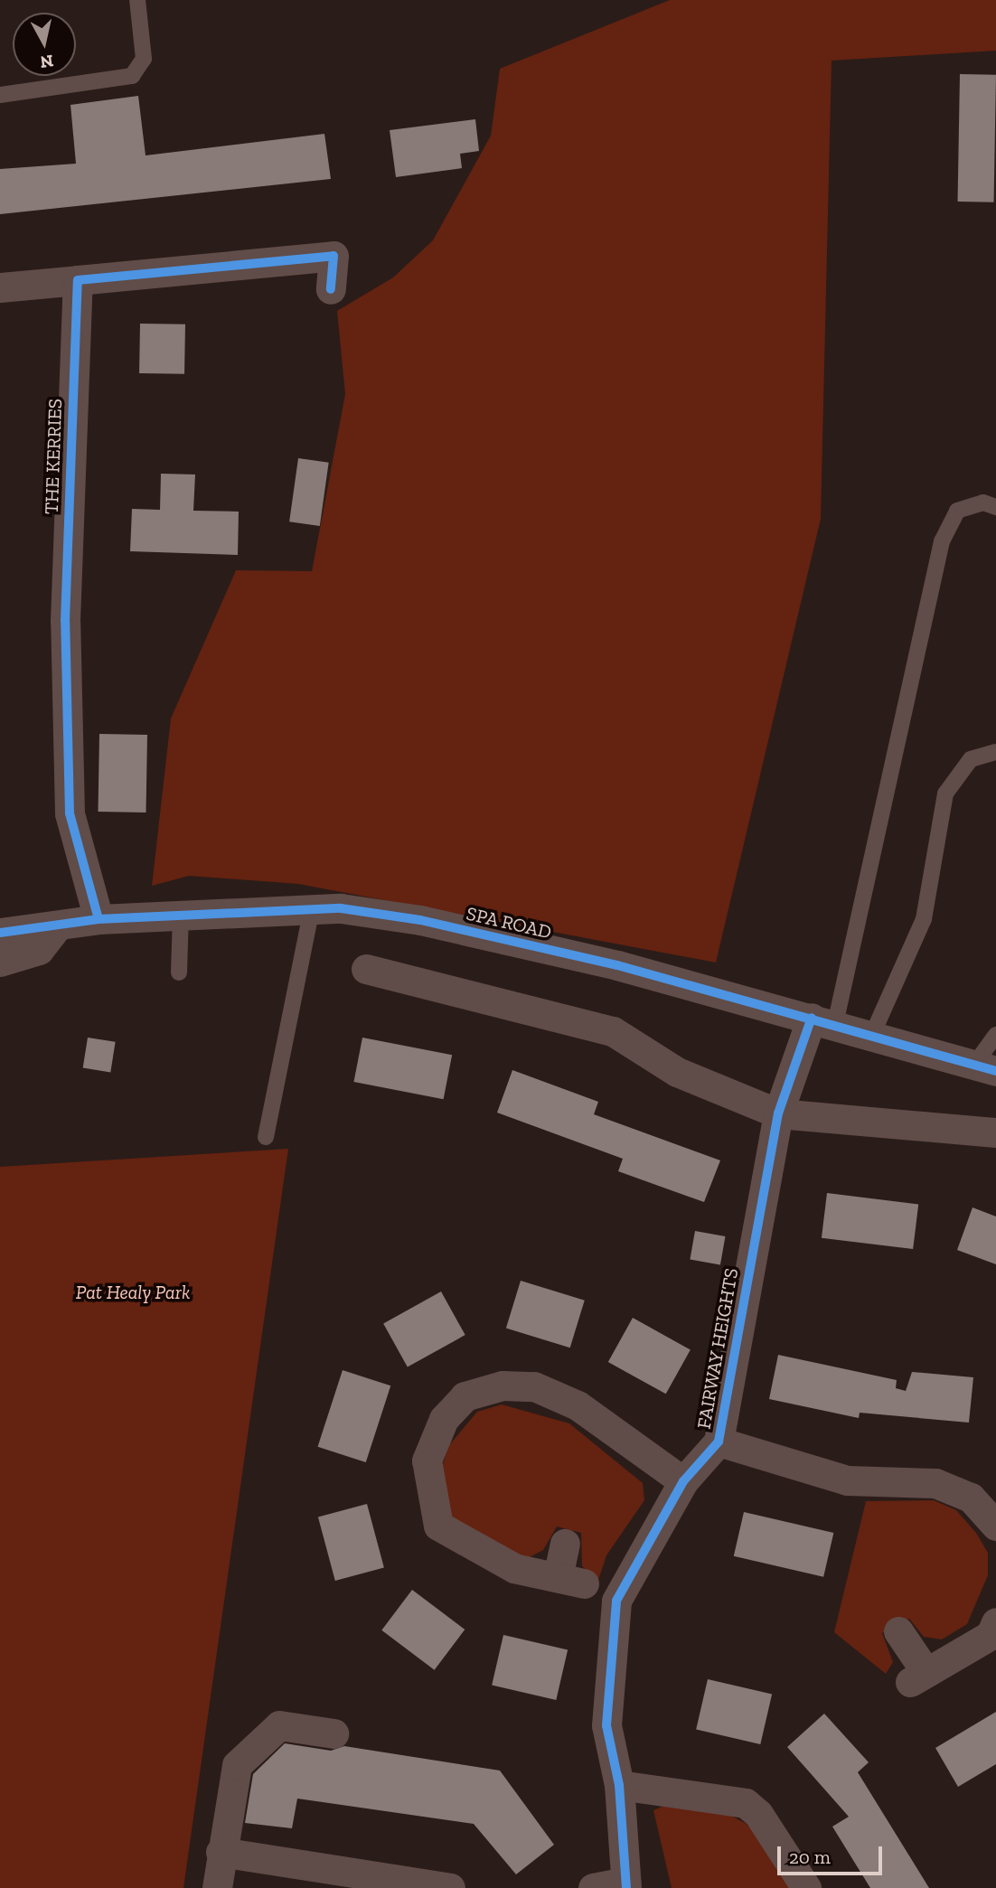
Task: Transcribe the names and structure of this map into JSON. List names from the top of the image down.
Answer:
{
  "streets": {
    "street": ["THE KERRIES", "SPA ROAD", "FAIRWAY HEIGHTS"]
  },
  "crossings": [
    ["THE KERRIES", "SPA ROAD"],
    ["SPA ROAD", "FAIRWAY HEIGHTS"]
  ],
  "parks": ["Pat Healy Park"],
  "scale_bar": "20 m",
  "north": "bottom"
}
